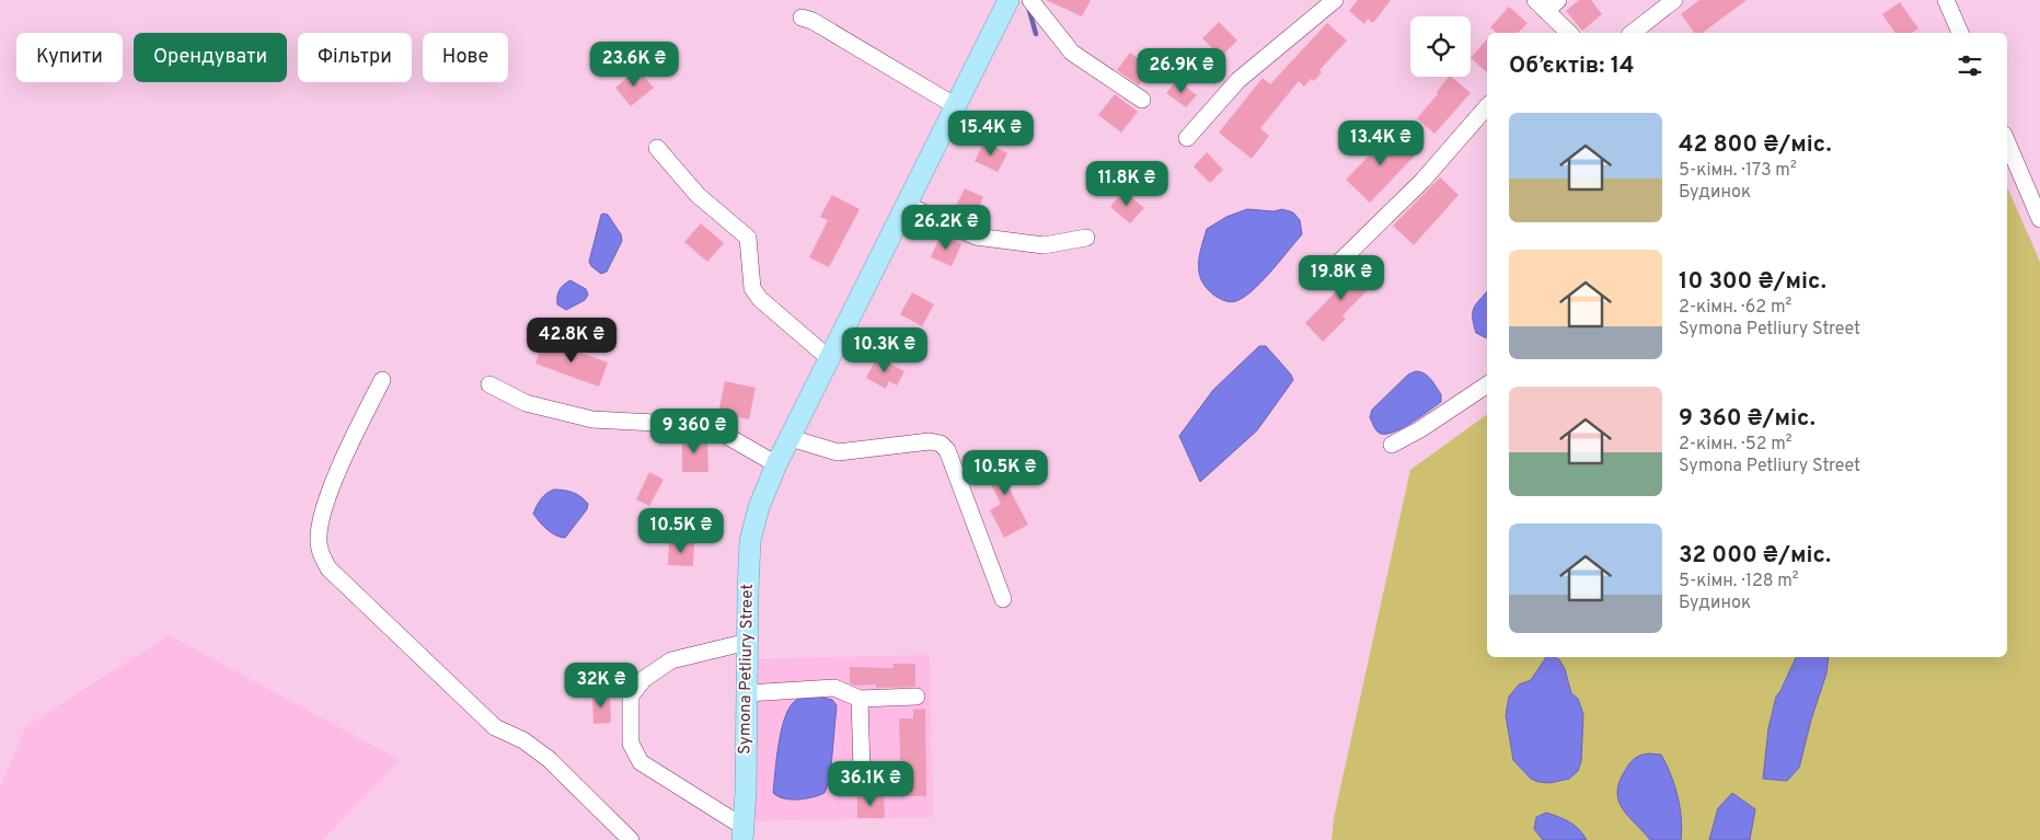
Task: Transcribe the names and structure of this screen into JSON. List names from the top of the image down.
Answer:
{
  "streets": {
    "main road": ["Symona Petliury Street"]
  },
  "page": {
    "chip": [
      "Купити",
      "Орендувати",
      "Фільтри",
      "Нове"
    ],
    "heading": "Об’єктів: 14",
    "price": [
      "23.6K ₴",
      "26.9K ₴",
      "15.4K ₴",
      "13.4K ₴",
      "11.8K ₴",
      "26.2K ₴",
      "19.8K ₴",
      "42.8K ₴",
      "10.3K ₴",
      "9 360 ₴",
      "10.5K ₴",
      "10.5K ₴",
      "32K ₴",
      "36.1K ₴"
    ],
    "list": [
      {
        "name": "42 800 ₴/міс.",
        "note": "5-кімн. · 173 m² · Будинок"
      },
      {
        "name": "10 300 ₴/міс.",
        "note": "2-кімн. · 62 m² · Symona Petliury Street"
      },
      {
        "name": "9 360 ₴/міс.",
        "note": "2-кімн. · 52 m² · Symona Petliury Street"
      },
      {
        "name": "32 000 ₴/міс.",
        "note": "5-кімн. · 128 m² · Будинок"
      }
    ]
  }
}
